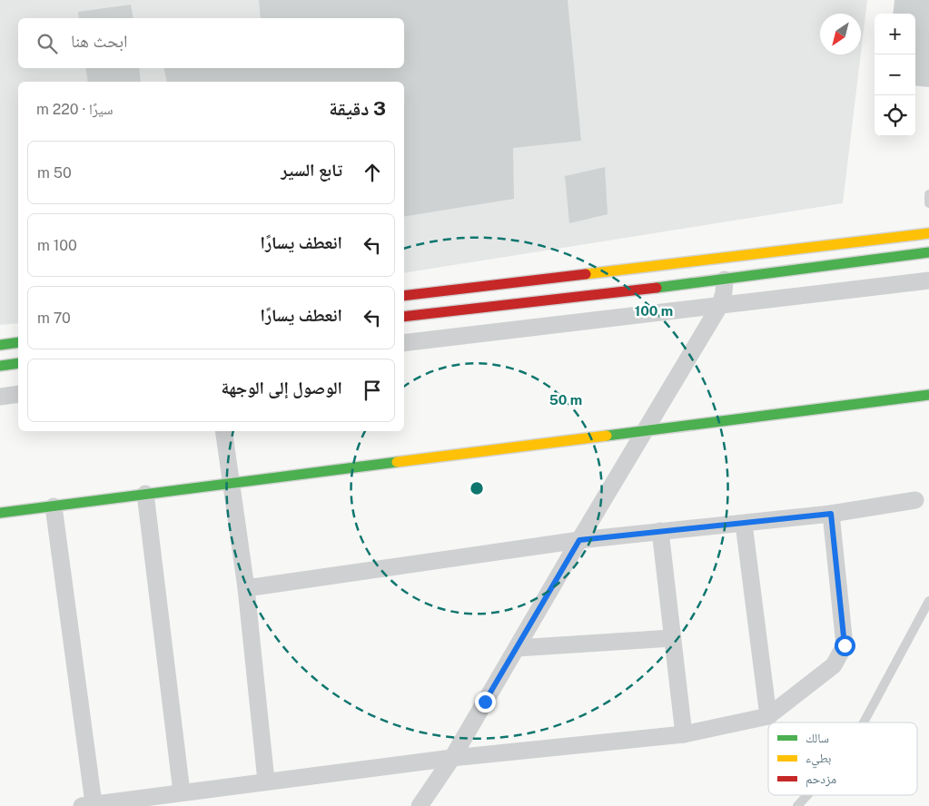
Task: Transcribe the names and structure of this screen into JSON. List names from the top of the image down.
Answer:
{
  "legend": ["سالك", "بطيء", "مزدحم"],
  "north": "bottom left",
  "page": {
    "map_buttons": ["+", "−"],
    "search": "ابحث هنا",
    "heading": ["3 دقيقة", "سيرًا · 220 m"],
    "list": [
      ["تابع السير", "50 m"],
      ["انعطف يسارًا", "100 m"],
      ["انعطف يسارًا", "70 m"],
      "الوصول إلى الوجهة"
    ]
  },
  "rings": ["100 m", "50 m"]
}
